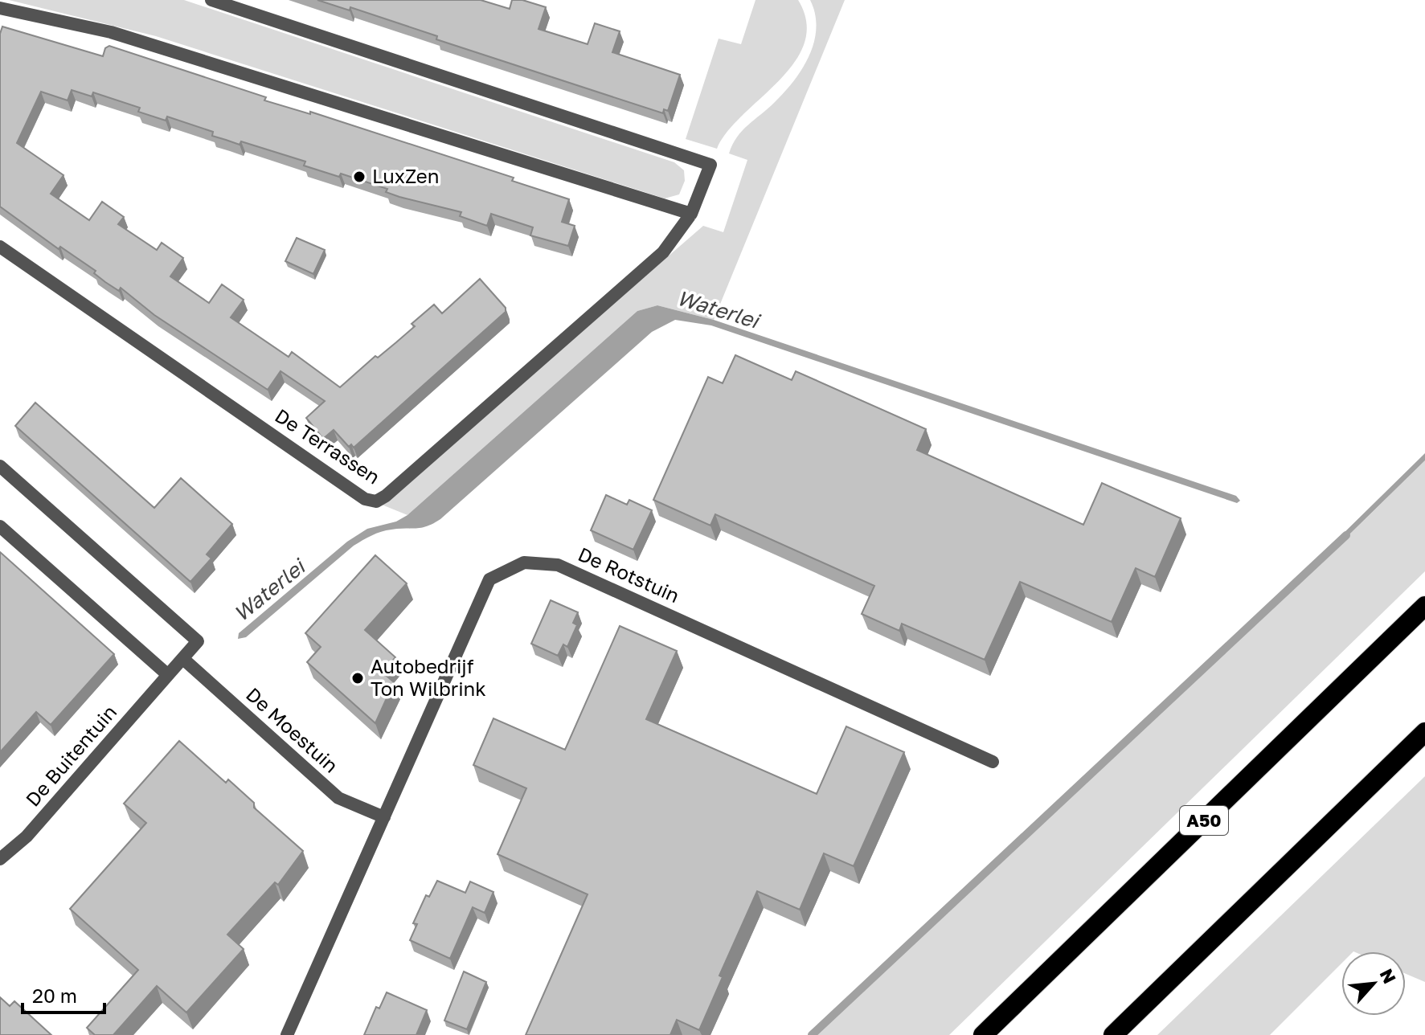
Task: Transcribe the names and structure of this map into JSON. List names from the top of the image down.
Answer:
{
  "streets": {
    "highway": ["A50"],
    "street": [
      "De Terrassen",
      "De Rotstuin",
      "De Moestuin",
      "De Buitentuin"
    ]
  },
  "crossings": [
    ["De Rotstuin", "De Moestuin"]
  ],
  "water": ["Waterlei"],
  "places": ["LuxZen", "Autobedrijf Ton Wilbrink"],
  "scale_bar": "20 m",
  "north": "top right"
}
